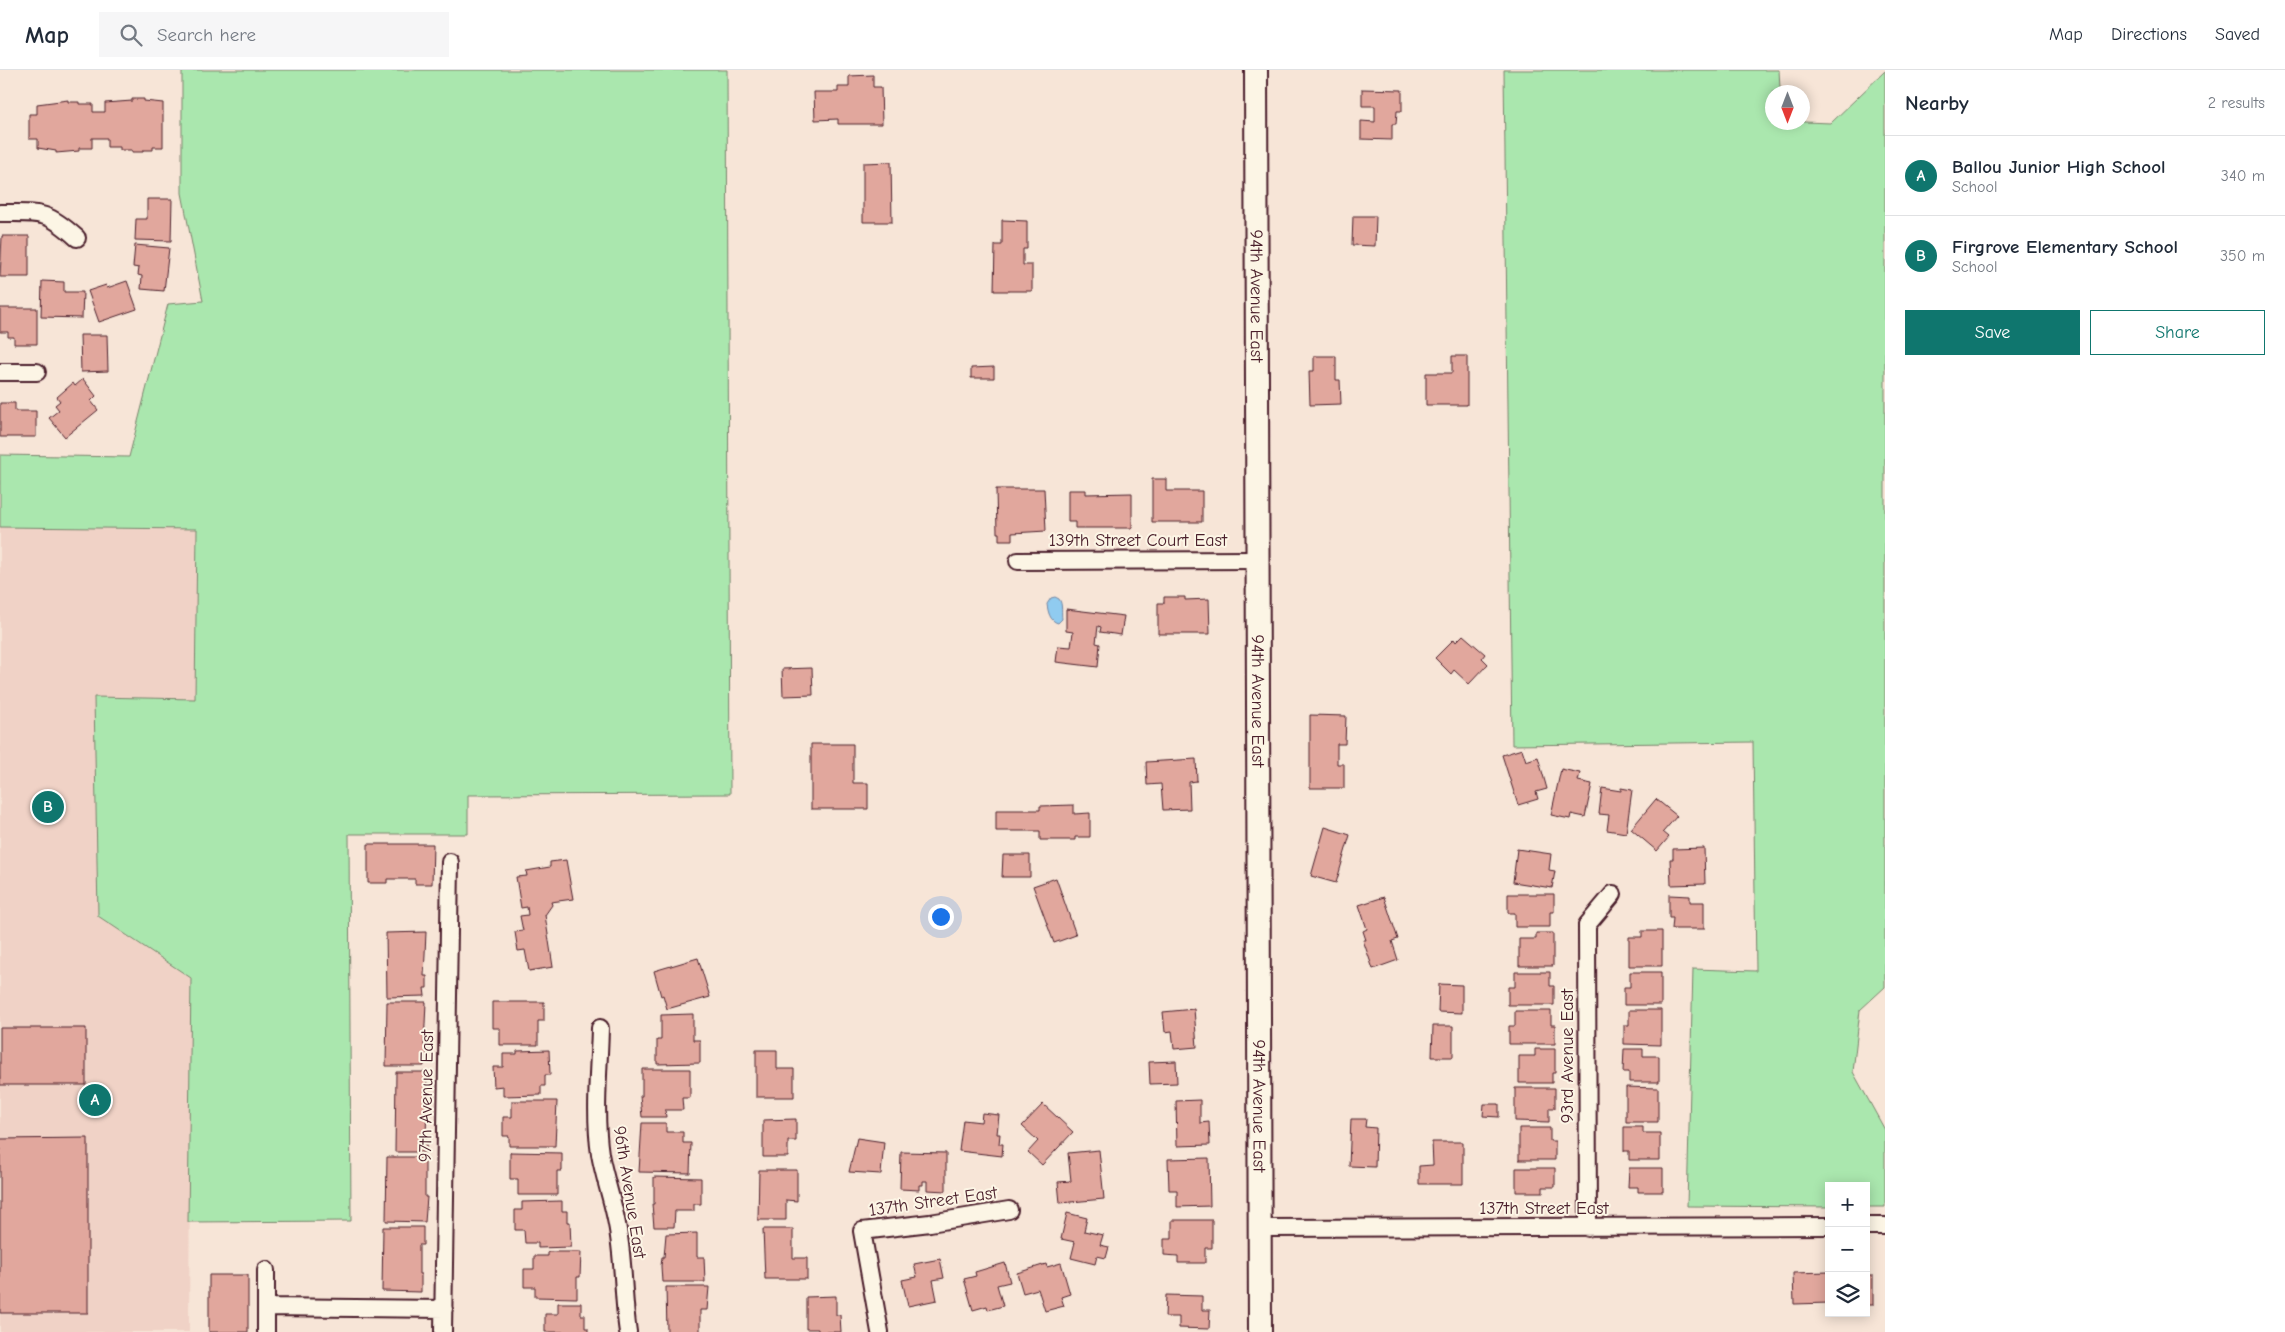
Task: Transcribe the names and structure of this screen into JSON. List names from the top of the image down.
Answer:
{
  "streets": {
    "main road": ["94th Avenue East"],
    "street": [
      "139th Street Court East",
      "93rd Avenue East",
      "97th Avenue East",
      "96th Avenue East",
      "137th Street East"
    ]
  },
  "crossings": [
    ["94th Avenue East", "139th Street Court East"],
    ["94th Avenue East", "137th Street East"],
    ["93rd Avenue East", "137th Street East"]
  ],
  "north": "bottom",
  "page": {
    "header": "Map",
    "search": "Search here",
    "nav": ["Map", "Directions", "Saved"],
    "heading": ["Nearby", "2 results"],
    "list": [
      {
        "mark": "A",
        "name": "Ballou Junior High School",
        "note": "School",
        "value": "340 m"
      },
      {
        "mark": "B",
        "name": "Firgrove Elementary School",
        "note": "School",
        "value": "350 m"
      }
    ],
    "buttons": ["Save", "Share"],
    "pins": ["B", "A"],
    "map_buttons": ["+", "−"]
  }
}
